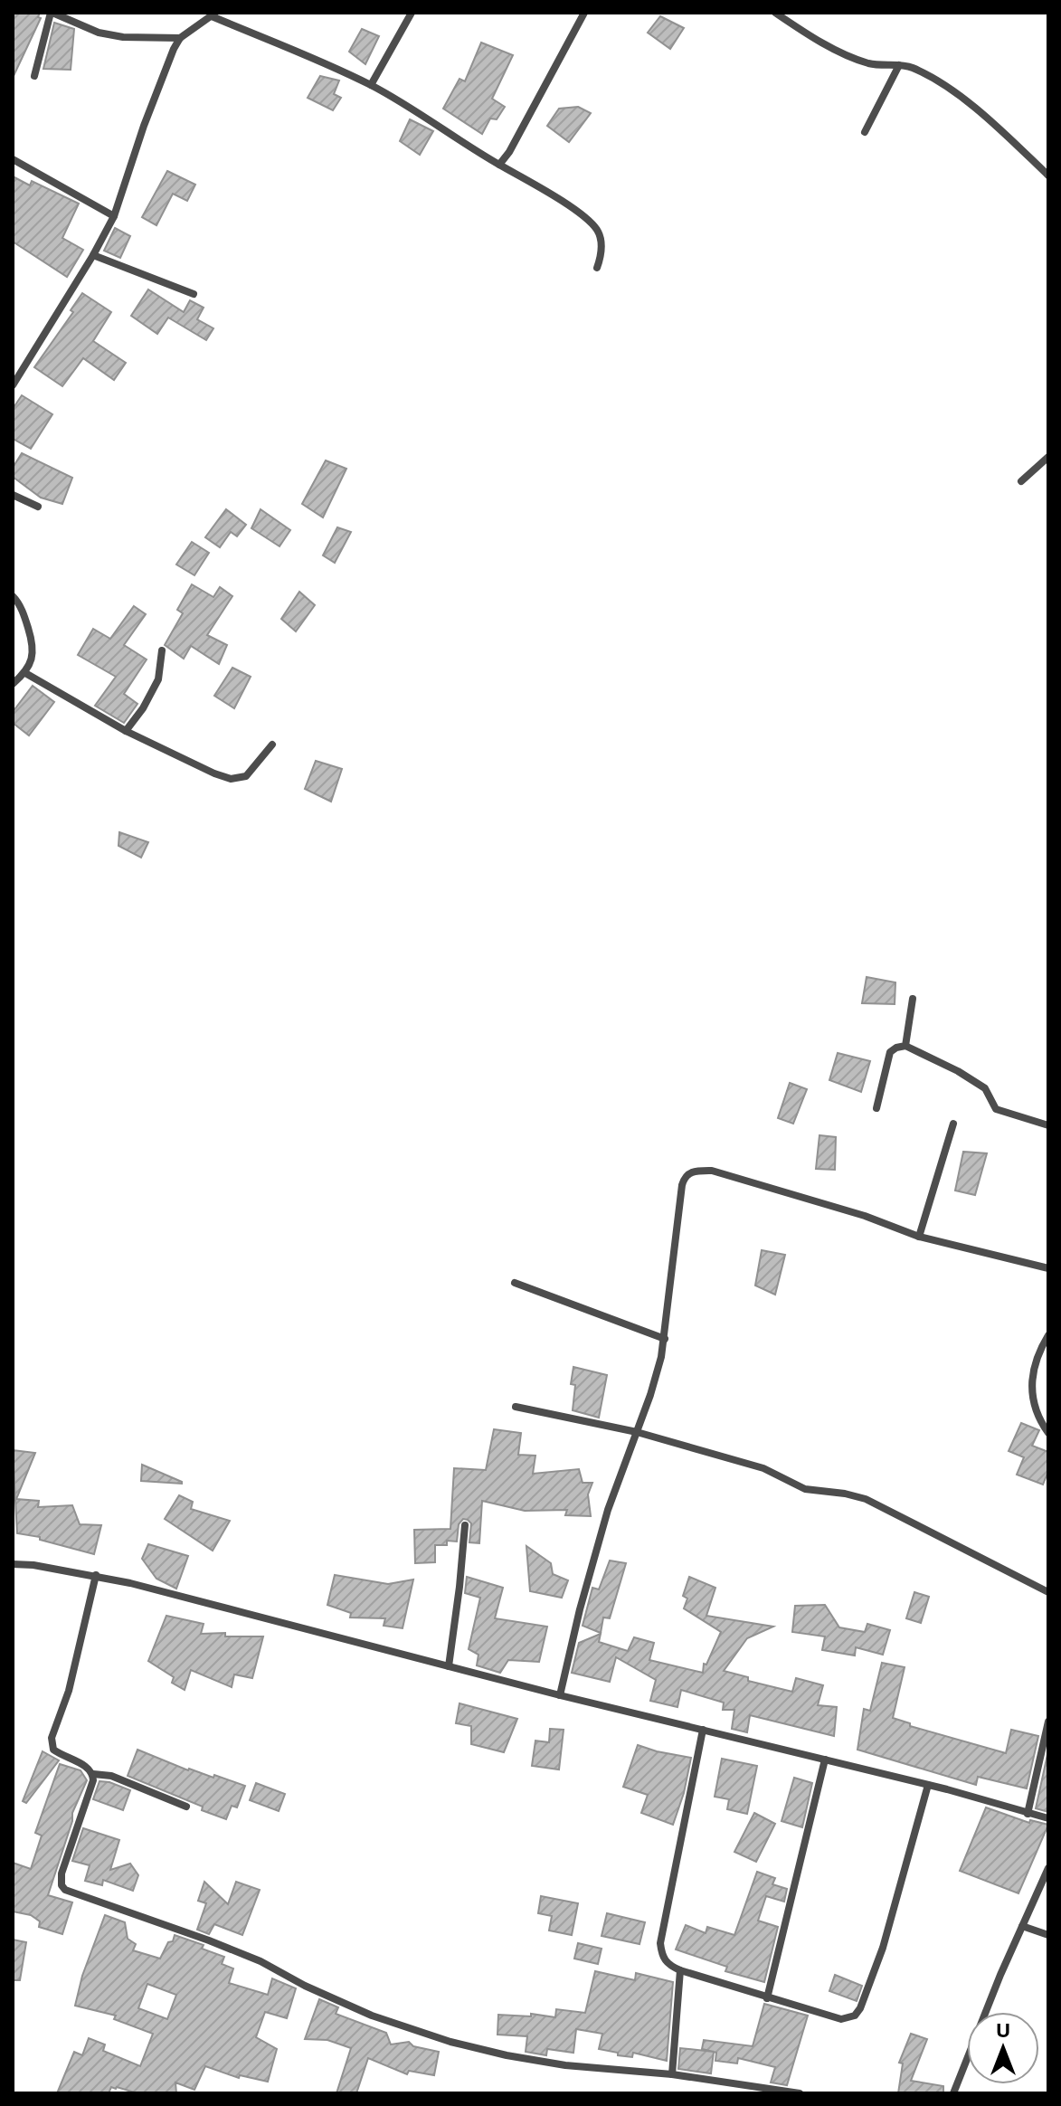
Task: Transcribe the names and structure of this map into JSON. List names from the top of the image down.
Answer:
{
  "north": "top"
}
